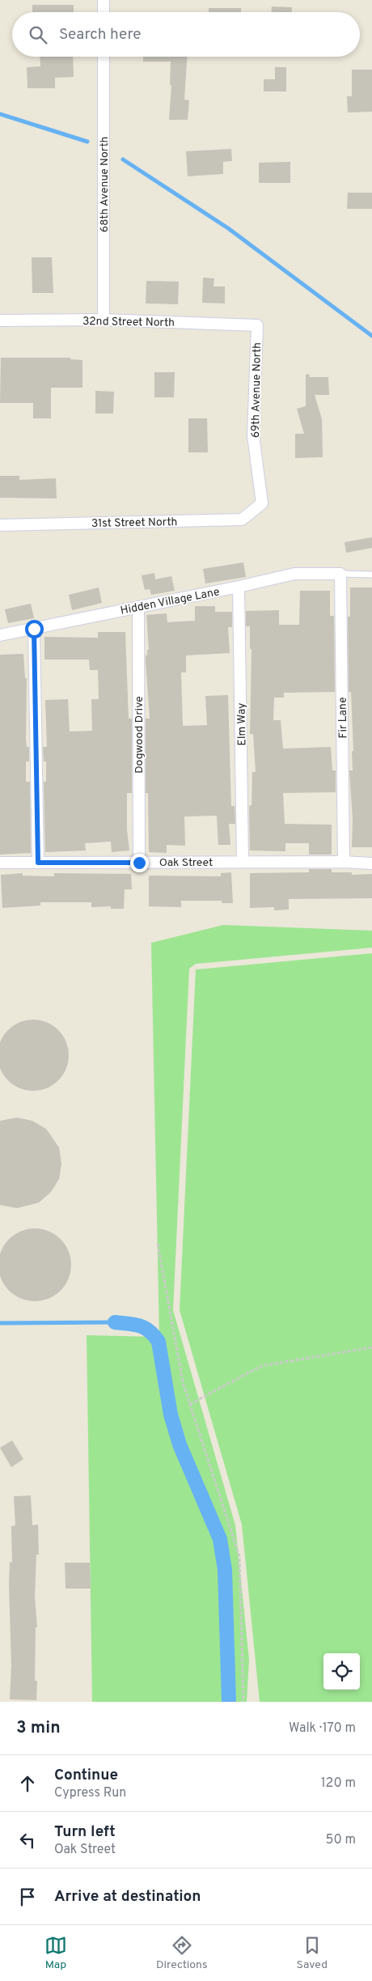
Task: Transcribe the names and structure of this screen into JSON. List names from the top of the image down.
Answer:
{
  "streets": {
    "street": [
      "68th Avenue North",
      "32nd Street North",
      "69th Avenue North",
      "31st Street North",
      "Hidden Village Lane",
      "Fir Lane",
      "Elm Way",
      "Dogwood Drive",
      "Oak Street"
    ]
  },
  "crossings": [
    ["68th Avenue North", "32nd Street North"],
    ["32nd Street North", "69th Avenue North"],
    ["69th Avenue North", "31st Street North"],
    ["Hidden Village Lane", "Fir Lane"],
    ["Hidden Village Lane", "Elm Way"],
    ["Hidden Village Lane", "Dogwood Drive"],
    ["Fir Lane", "Oak Street"],
    ["Elm Way", "Oak Street"],
    ["Dogwood Drive", "Oak Street"]
  ],
  "page": {
    "search": "Search here",
    "heading": ["3 min", "Walk · 170 m"],
    "list": [
      ["Continue", "Cypress Run", "120 m"],
      ["Turn left", "Oak Street", "50 m"],
      "Arrive at destination"
    ],
    "nav": ["Map", "Directions", "Saved"]
  }
}
